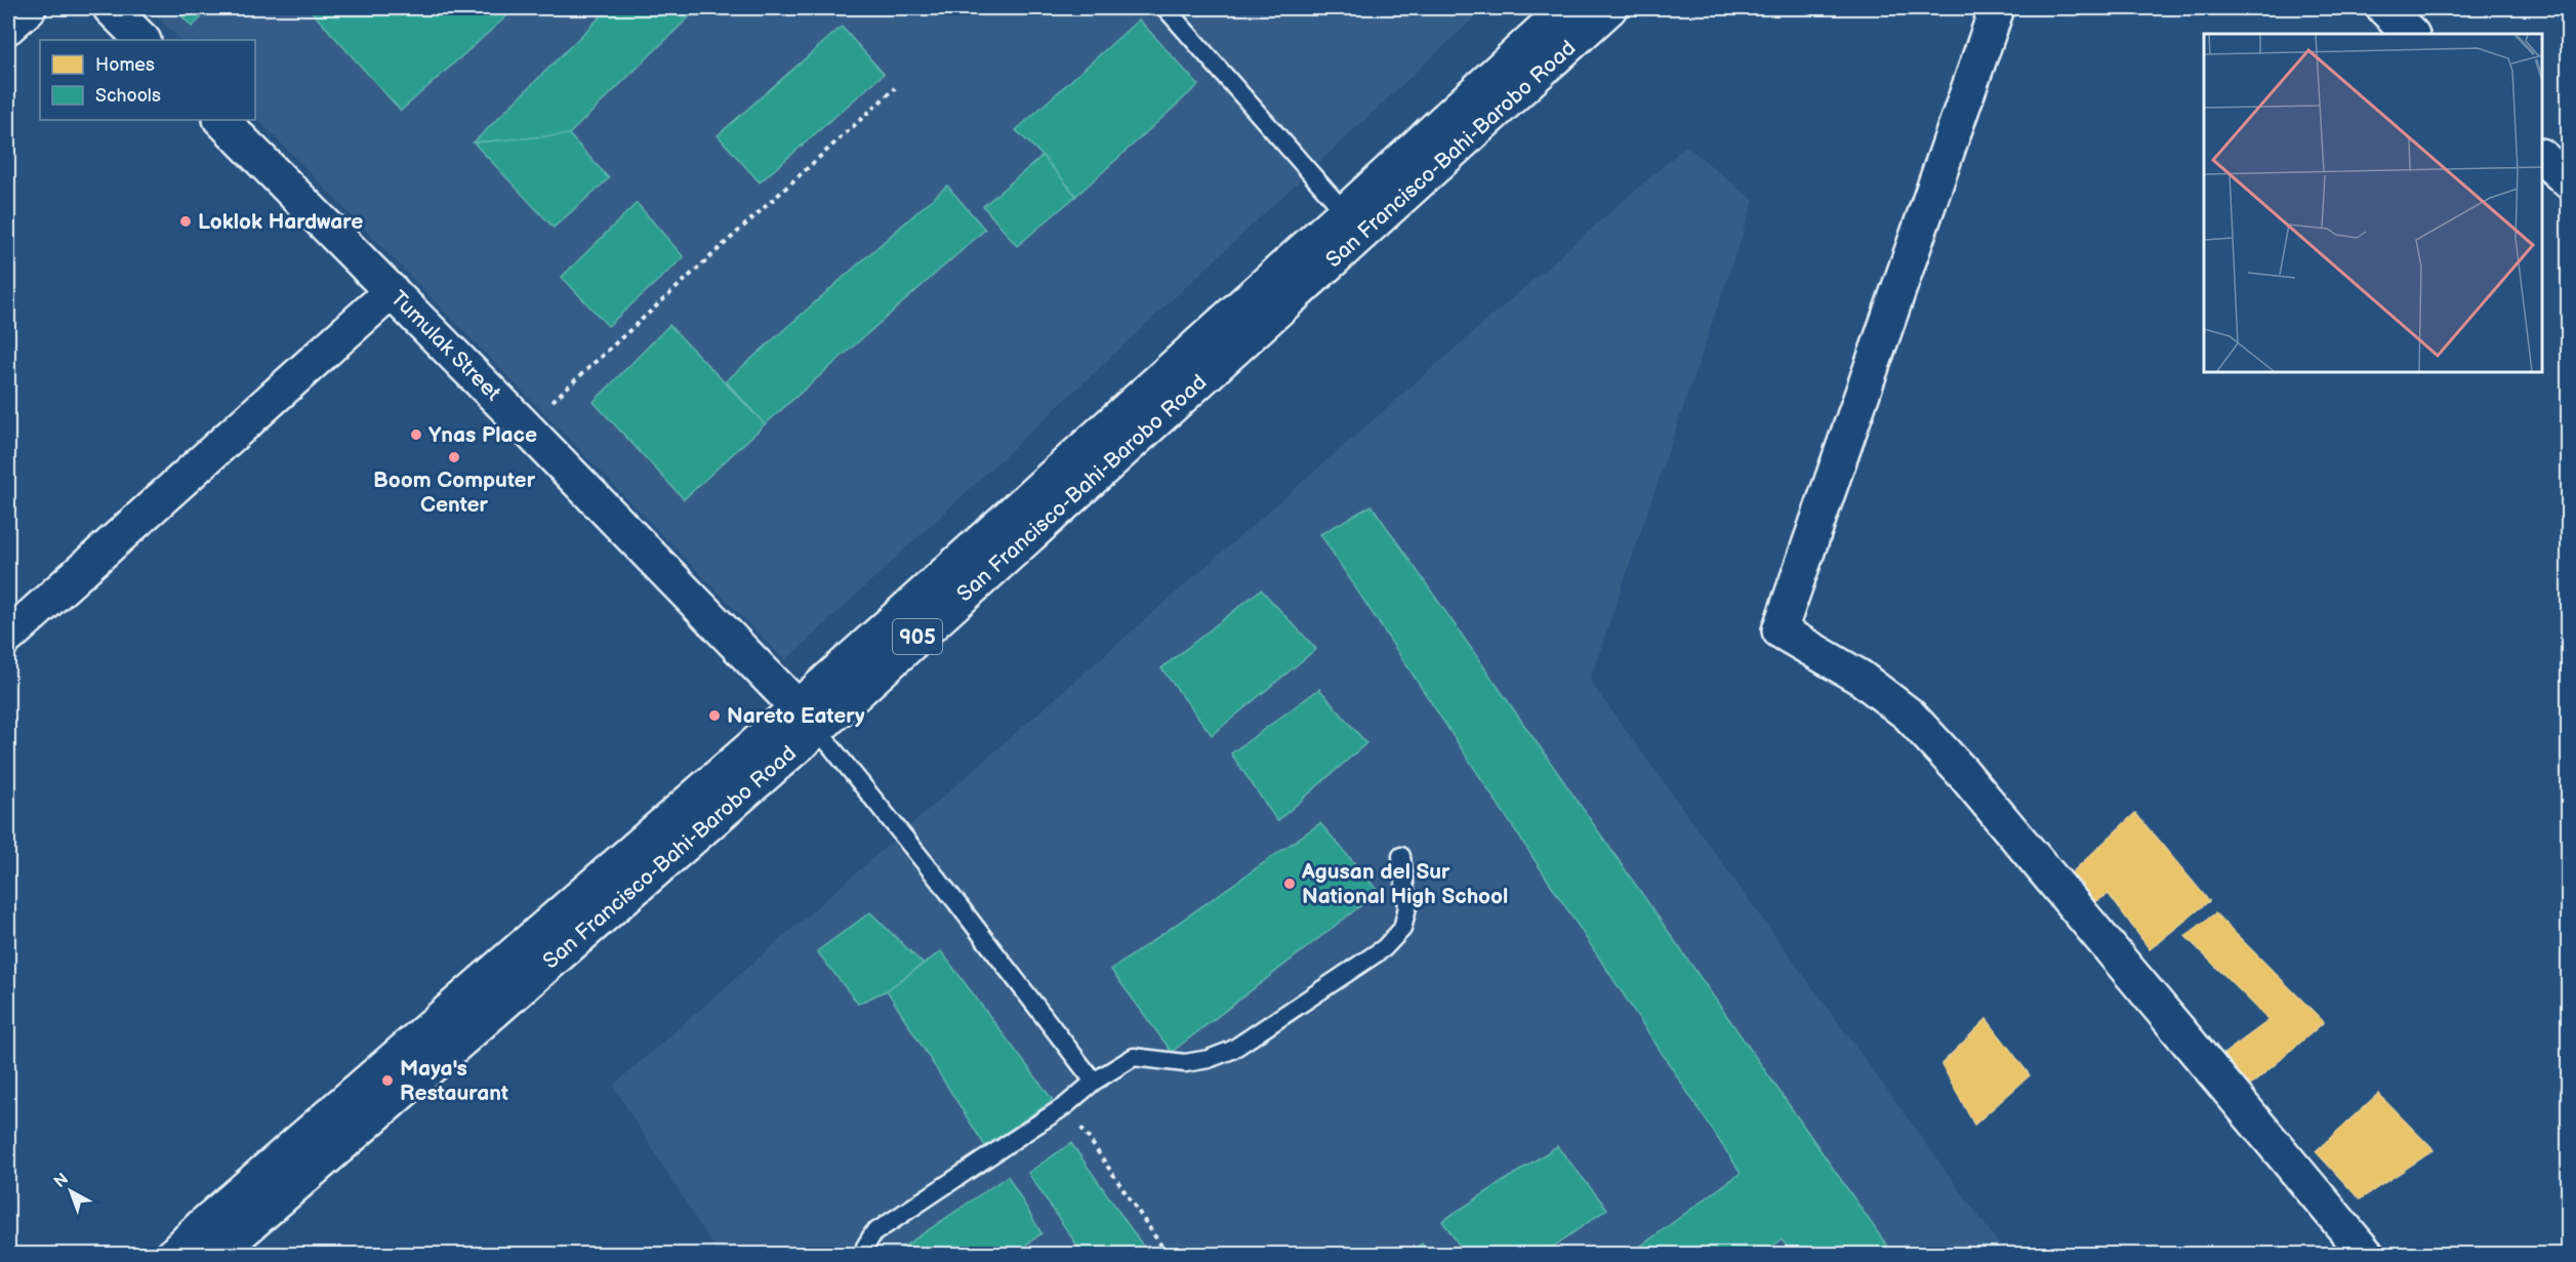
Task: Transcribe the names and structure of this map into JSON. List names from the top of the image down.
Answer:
{
  "streets": {
    "main road": ["San Francisco-Bahi-Barobo Road", "Tumulak Street", "905"]
  },
  "crossings": [
    ["San Francisco-Bahi-Barobo Road", "Tumulak Street"]
  ],
  "places": [
    "Loklok Hardware",
    "Ynas Place",
    "Boom Computer Center",
    "Nareto Eatery",
    "Agusan del Sur National High School",
    "Maya's Restaurant"
  ],
  "legend": ["Homes", "Schools"],
  "north": "top left"
}
